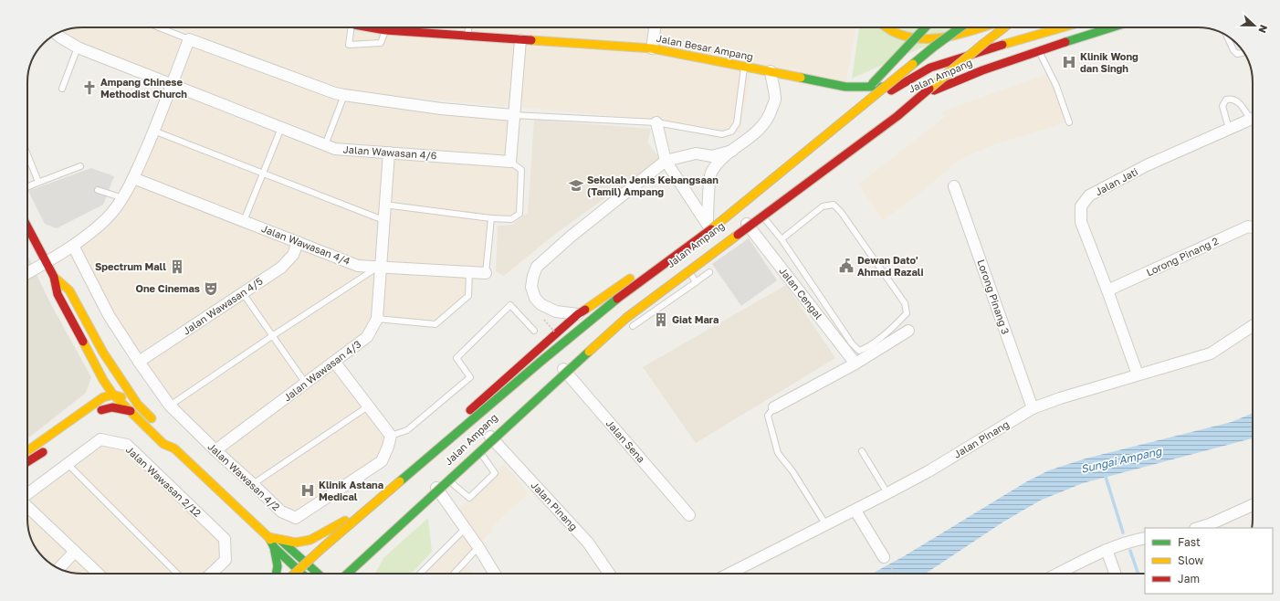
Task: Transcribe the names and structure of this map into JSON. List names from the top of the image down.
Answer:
{
  "streets": {
    "main road": ["Jalan Besar Ampang", "Jalan Ampang"],
    "street": [
      "Jalan Wawasan 4/6",
      "Jalan Jati",
      "Jalan Wawasan 4/4",
      "Lorong Pinang 2",
      "Jalan Cengal",
      "Lorong Pinang 3",
      "Jalan Wawasan 4/5",
      "Jalan Wawasan 4/3",
      "Jalan Pinang",
      "Jalan Sena",
      "Jalan Wawasan 4/2",
      "Jalan Wawasan 2/12"
    ]
  },
  "crossings": [
    ["Jalan Besar Ampang", "Jalan Ampang"],
    ["Jalan Ampang", "Jalan Cengal"],
    ["Jalan Ampang", "Jalan Pinang"],
    ["Jalan Ampang", "Jalan Sena"],
    ["Jalan Wawasan 4/6", "Jalan Wawasan 4/3"],
    ["Jalan Jati", "Lorong Pinang 2"],
    ["Jalan Jati", "Jalan Pinang"],
    ["Jalan Wawasan 4/4", "Jalan Wawasan 4/5"],
    ["Jalan Wawasan 4/4", "Jalan Wawasan 4/3"],
    ["Lorong Pinang 3", "Jalan Pinang"],
    ["Jalan Wawasan 4/5", "Jalan Wawasan 4/2"],
    ["Jalan Wawasan 4/3", "Jalan Wawasan 4/2"]
  ],
  "water": ["Sungai Ampang"],
  "places": {
    "hospital": ["Klinik Wong dan Singh", "Klinik Astana Medical"],
    "church": ["Ampang Chinese Methodist Church"],
    "school or university": ["Sekolah Jenis Kebangsaan (Tamil) Ampang"],
    "public building": ["Dewan Dato' Ahmad Razali"],
    "building": ["Spectrum Mall", "Giat Mara"],
    "theatre": ["One Cinemas"]
  },
  "legend": ["Fast", "Slow", "Jam"],
  "north": "right"
}
